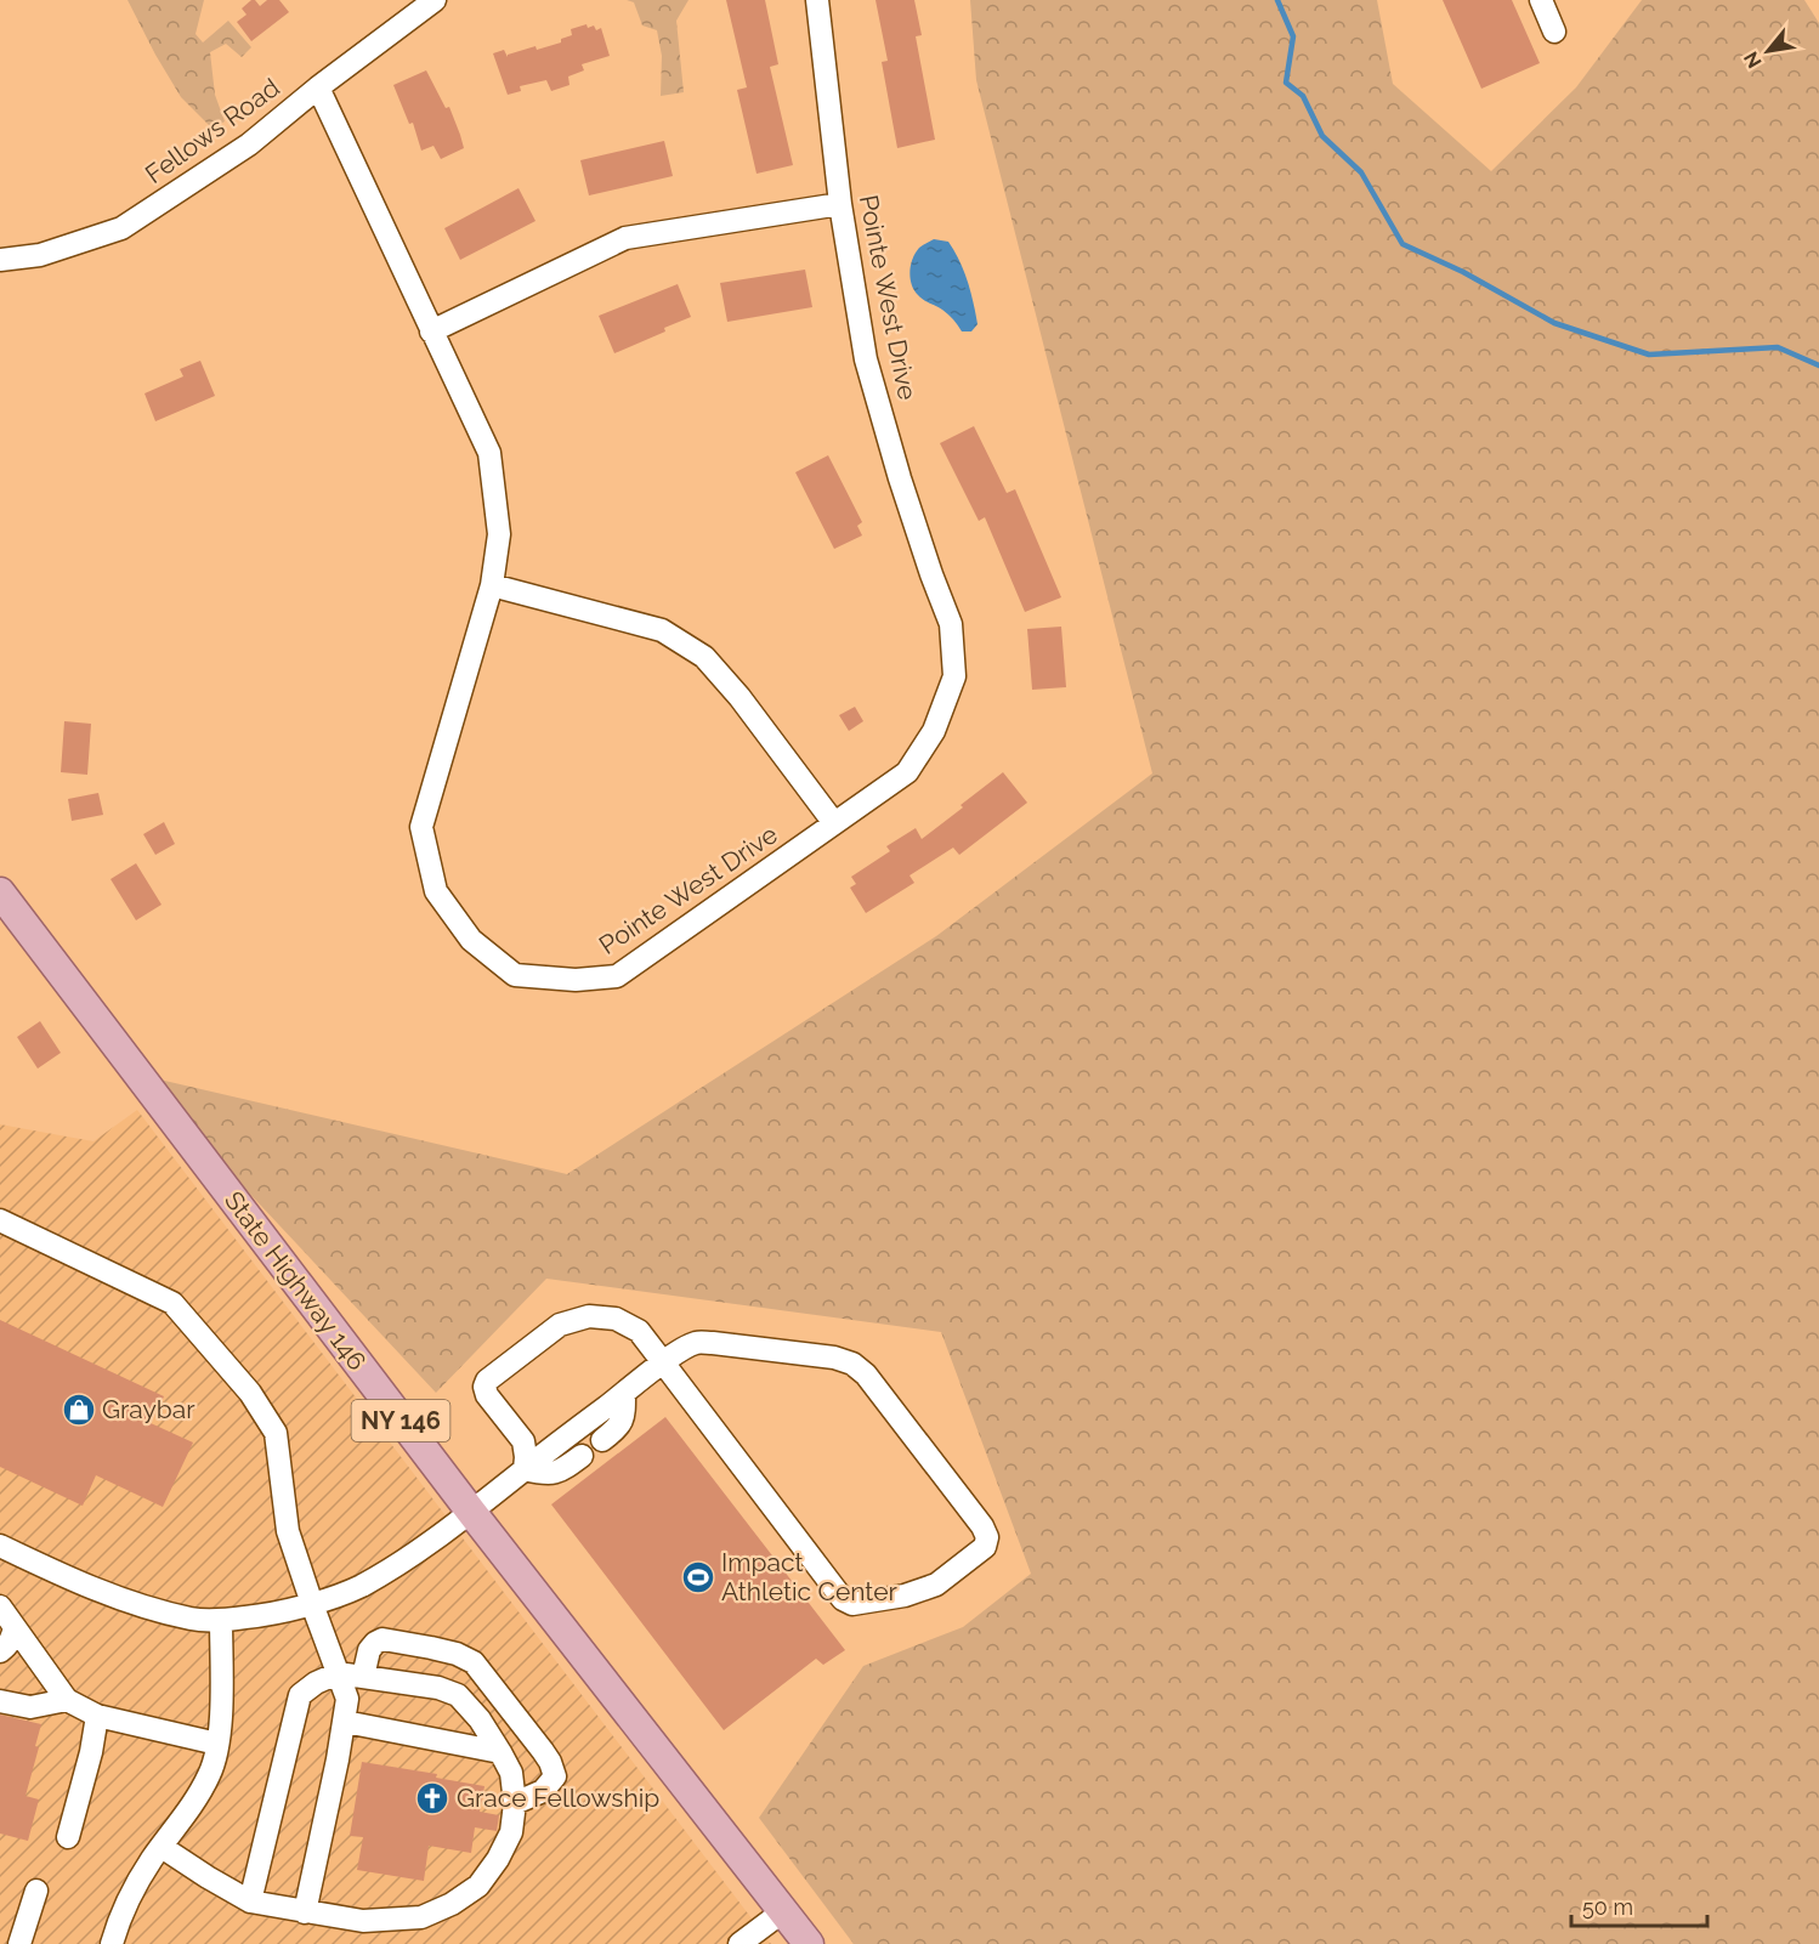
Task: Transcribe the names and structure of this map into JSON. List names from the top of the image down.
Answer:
{
  "streets": {
    "main road": ["State Highway 146", "NY 146"],
    "street": ["Fellows Road", "Pointe West Drive"]
  },
  "crossings": [
    ["Fellows Road", "Pointe West Drive"]
  ],
  "places": {
    "shop": ["Graybar"],
    "sports": ["Impact Athletic Center"],
    "church": ["Grace Fellowship"]
  },
  "scale_bar": "50 m",
  "north": "bottom left"
}
